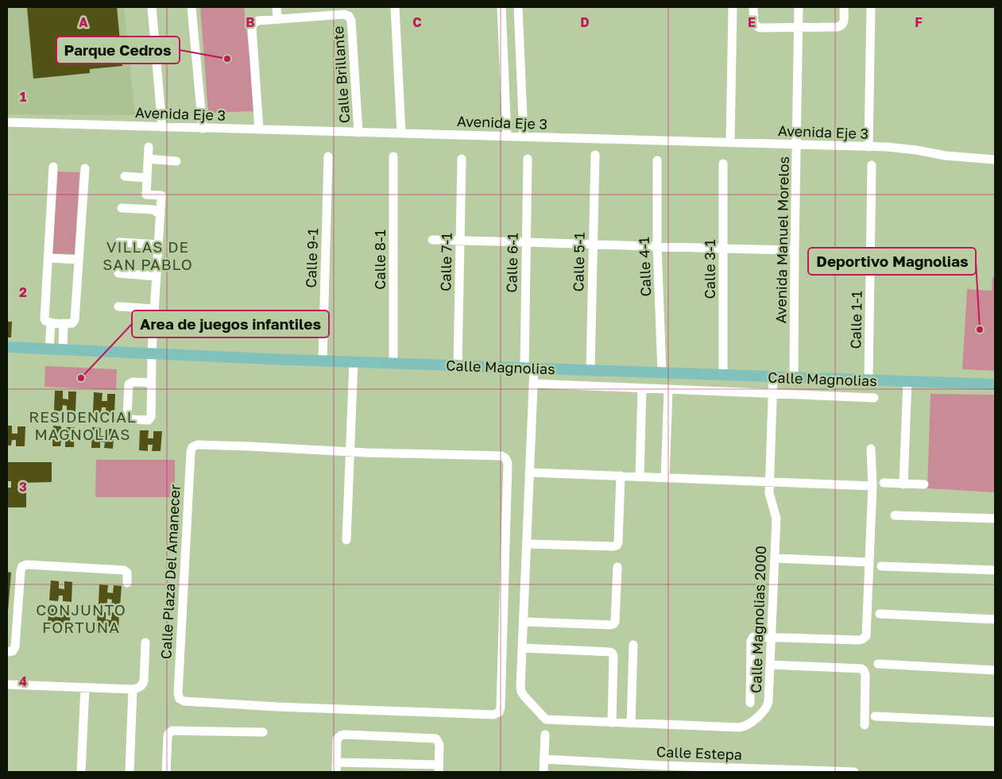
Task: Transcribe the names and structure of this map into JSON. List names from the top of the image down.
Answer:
{
  "streets": {
    "main road": ["Calle Magnolias"],
    "street": [
      "Calle Brillante",
      "Avenida Eje 3",
      "Avenida Manuel Morelos",
      "Calle 9-1",
      "Calle 8-1",
      "Calle 7-1",
      "Calle 5-1",
      "Calle 6-1",
      "Calle 4-1",
      "Calle 3-1",
      "Calle 1-1",
      "Calle Plaza Del Amanecer",
      "Calle Magnolias 2000",
      "Calle Estepa"
    ]
  },
  "crossings": [
    ["Calle Brillante", "Avenida Eje 3"],
    ["Avenida Eje 3", "Avenida Manuel Morelos"],
    ["Avenida Manuel Morelos", "Calle Magnolias"],
    ["Calle 9-1", "Calle Magnolias"],
    ["Calle 8-1", "Calle Magnolias"],
    ["Calle 7-1", "Calle Magnolias"],
    ["Calle 5-1", "Calle Magnolias"],
    ["Calle 6-1", "Calle Magnolias"],
    ["Calle 6-1", "Calle Magnolias 2000"],
    ["Calle 4-1", "Calle Magnolias"],
    ["Calle 3-1", "Calle Magnolias"],
    ["Calle 1-1", "Calle Magnolias"],
    ["Calle Magnolias", "Calle Magnolias 2000"]
  ],
  "districts": ["VILLAS DE SAN PABLO", "RESIDENCIAL MAGNOLIAS", "CONJUNTO FORTUNA"],
  "places": ["Parque Cedros", "Deportivo Magnolias", "Area de juegos infantiles"],
  "grid": {
    "columns": [
      "A",
      "B",
      "C",
      "D",
      "E",
      "F"
    ],
    "rows": [
      "1",
      "2",
      "3",
      "4"
    ]
  }
}
